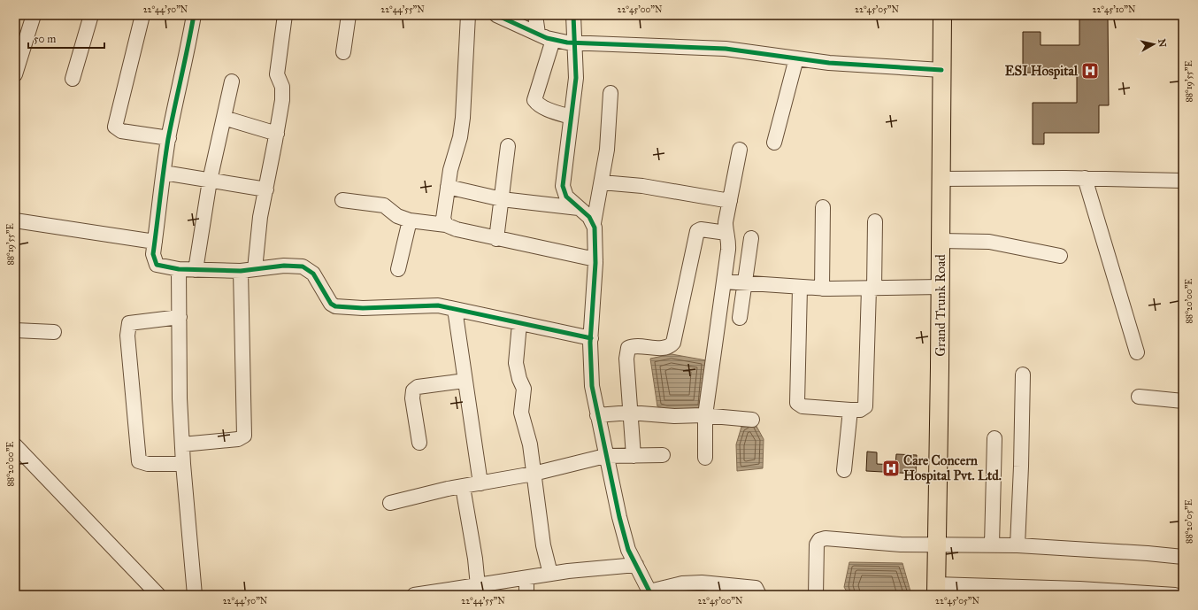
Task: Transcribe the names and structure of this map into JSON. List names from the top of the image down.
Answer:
{
  "streets": {
    "main road": ["Grand Trunk Road"]
  },
  "places": {
    "hospital": ["ESI Hospital", "Care Concern Hospital Pvt. Ltd."]
  },
  "scale_bar": "50 m",
  "north": "right",
  "coordinates": [
    "22°44'50\"N",
    "22°44'55\"N",
    "22°45'00\"N",
    "22°45'05\"N",
    "22°45'10\"N",
    "88°19'55\"E",
    "88°20'00\"E",
    "88°20'05\"E"
  ]
}
